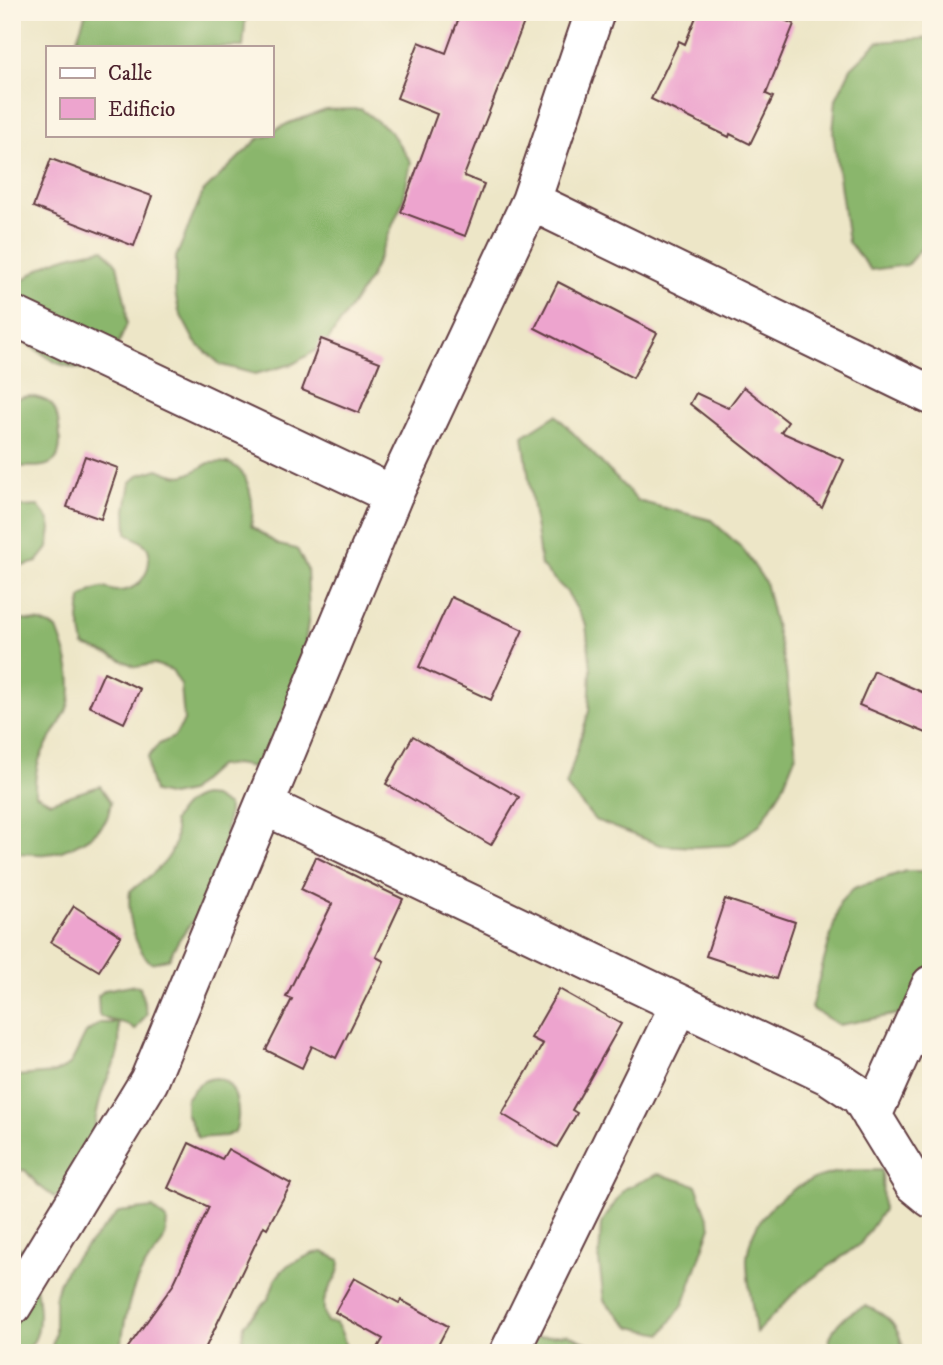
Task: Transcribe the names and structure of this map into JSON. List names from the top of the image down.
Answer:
{
  "legend": ["Calle", "Edificio"]
}
